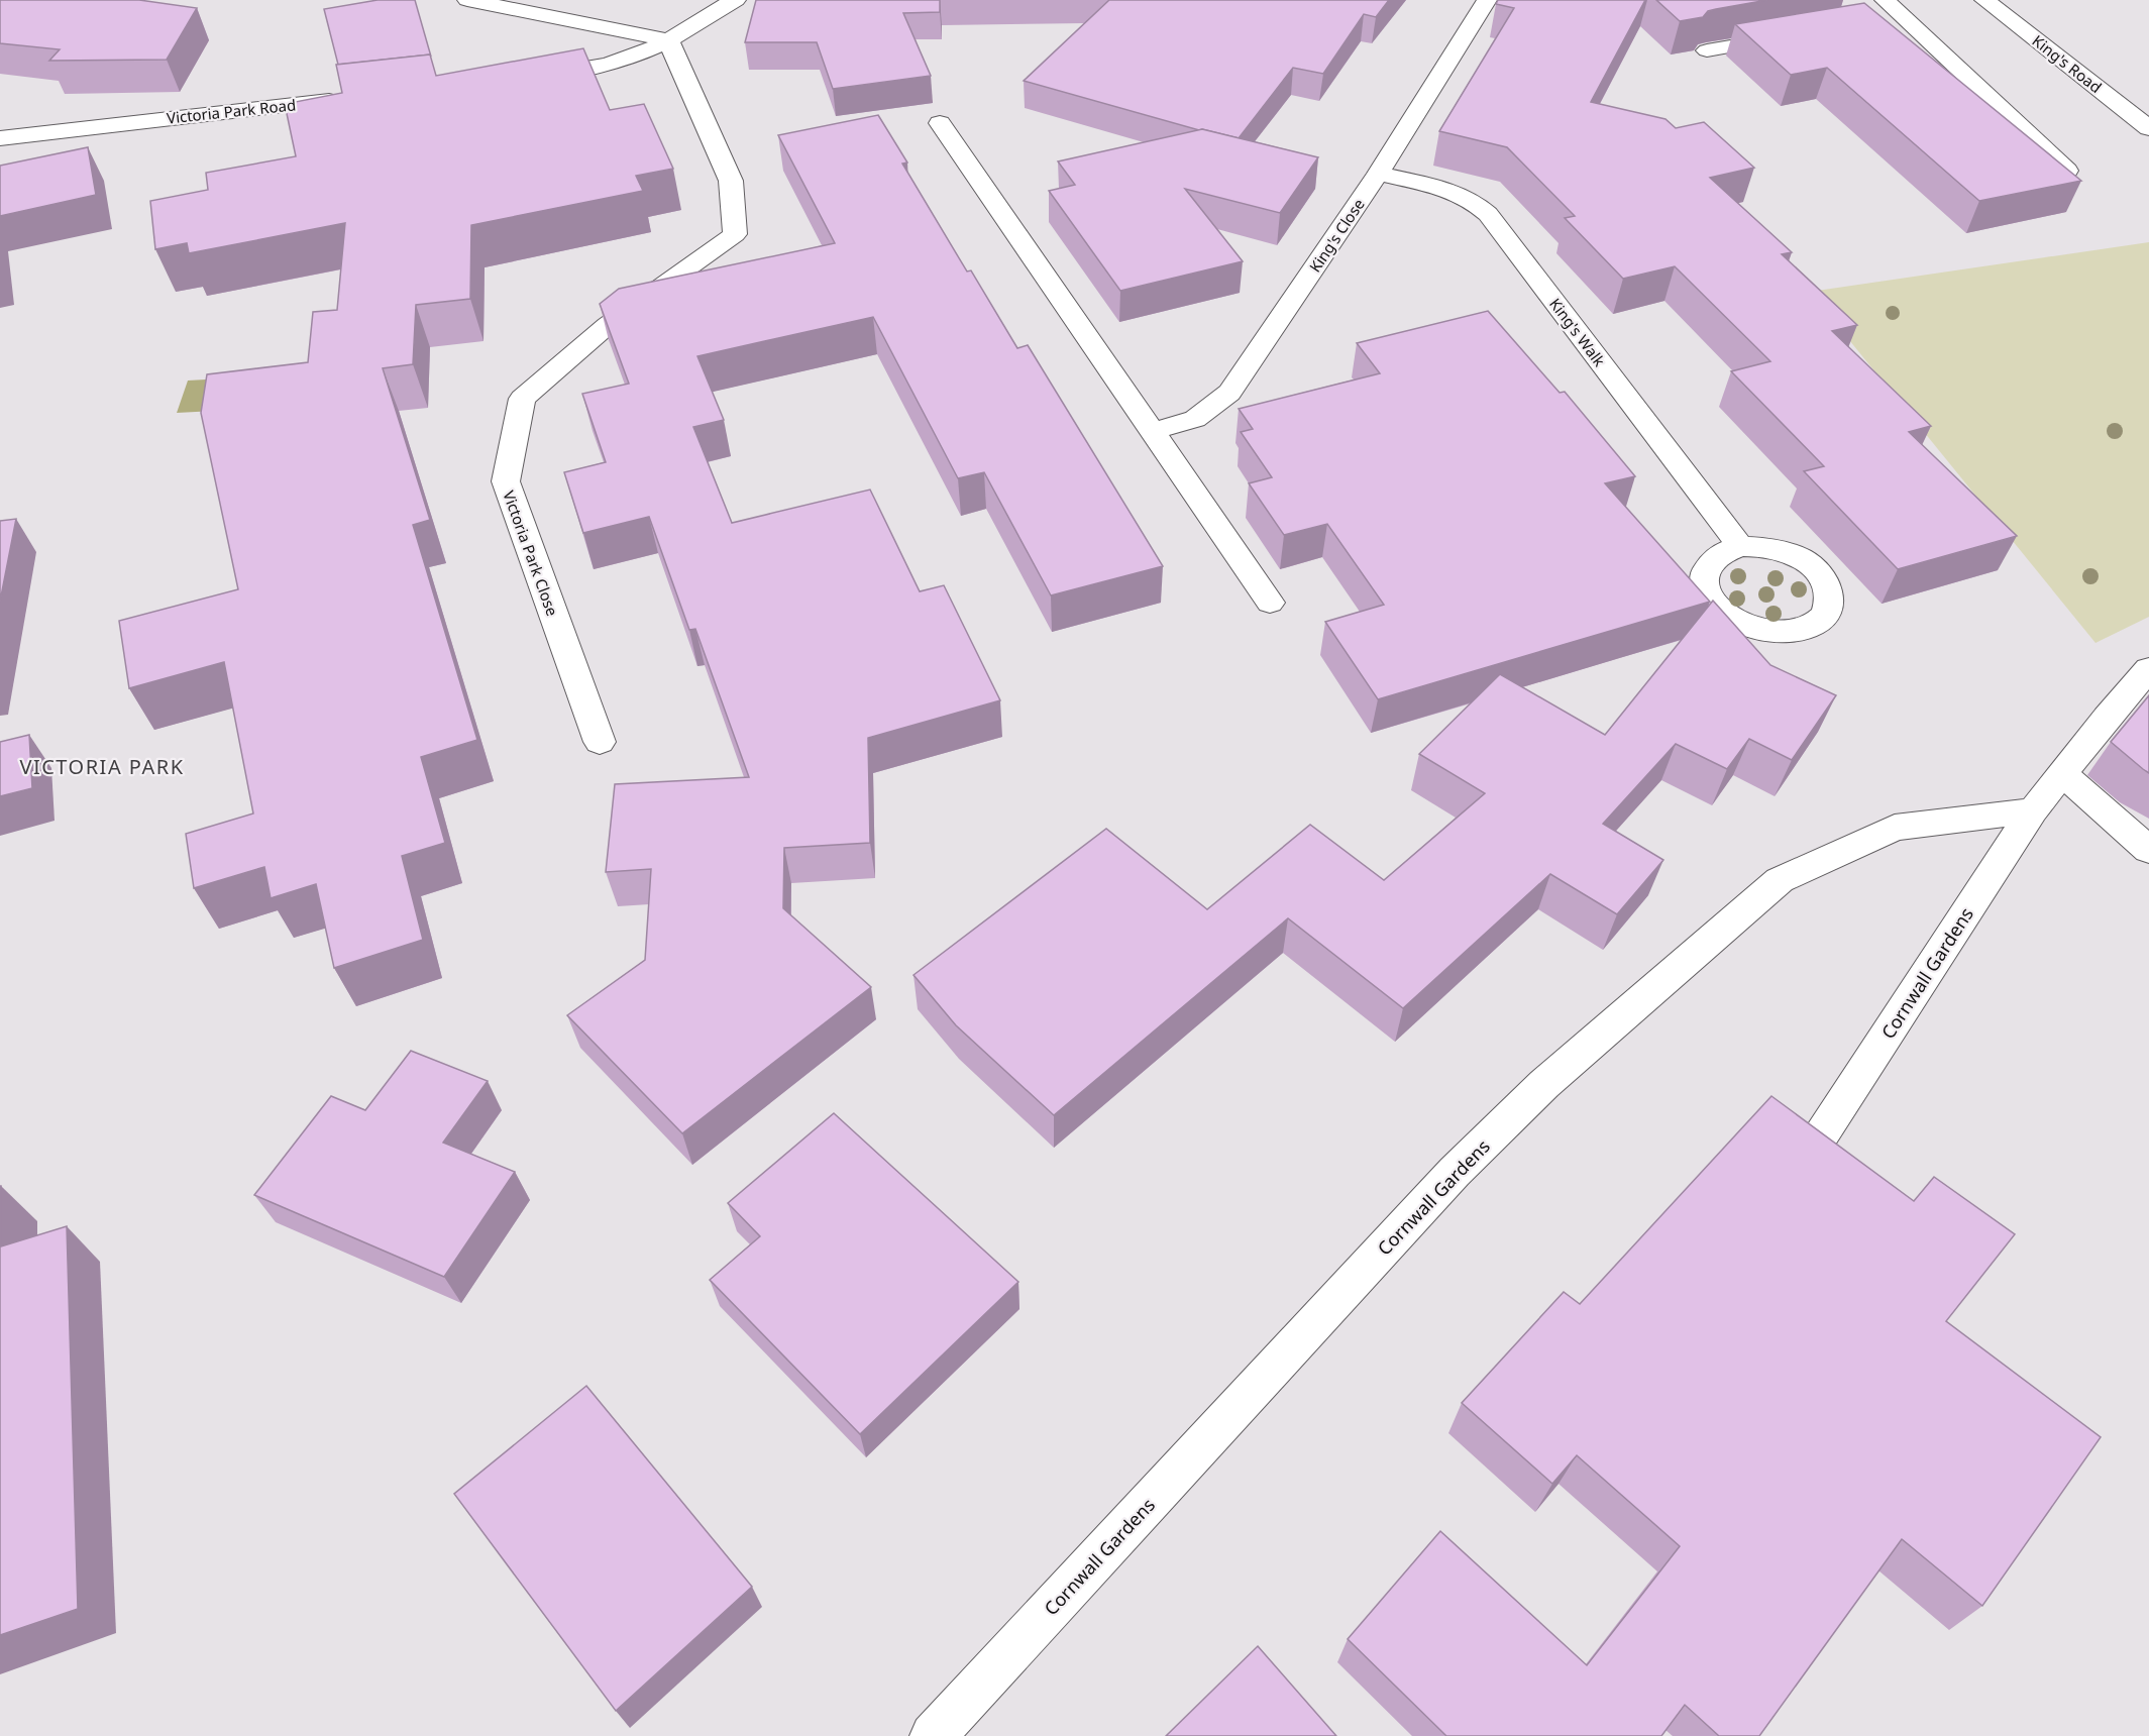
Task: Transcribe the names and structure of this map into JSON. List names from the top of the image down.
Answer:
{
  "streets": {
    "street": [
      "King's Road",
      "Victoria Park Road",
      "King's Close",
      "King's Walk",
      "Victoria Park Close",
      "Cornwall Gardens"
    ]
  },
  "crossings": [
    ["King's Close", "King's Walk"]
  ],
  "districts": ["VICTORIA PARK"]
}
